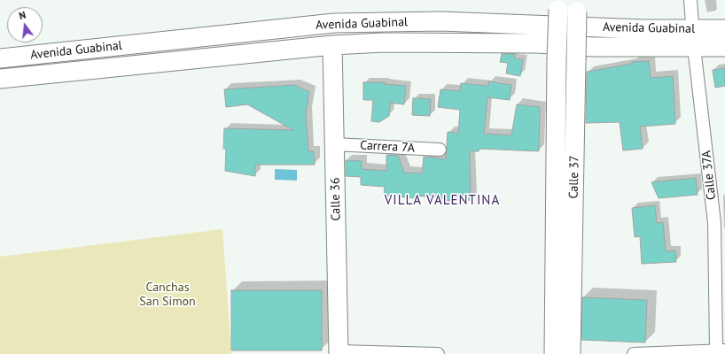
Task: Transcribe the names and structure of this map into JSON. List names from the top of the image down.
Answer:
{
  "streets": {
    "main road": ["Avenida Guabinal", "Calle 37", "Calle 36"],
    "street": ["Carrera 7A", "Calle 37A"]
  },
  "crossings": [
    ["Avenida Guabinal", "Calle 37A"],
    ["Avenida Guabinal", "Calle 36"],
    ["Carrera 7A", "Calle 36"]
  ],
  "districts": ["VILLA VALENTINA"],
  "parks": ["Canchas San Simon"],
  "north": "top"
}
